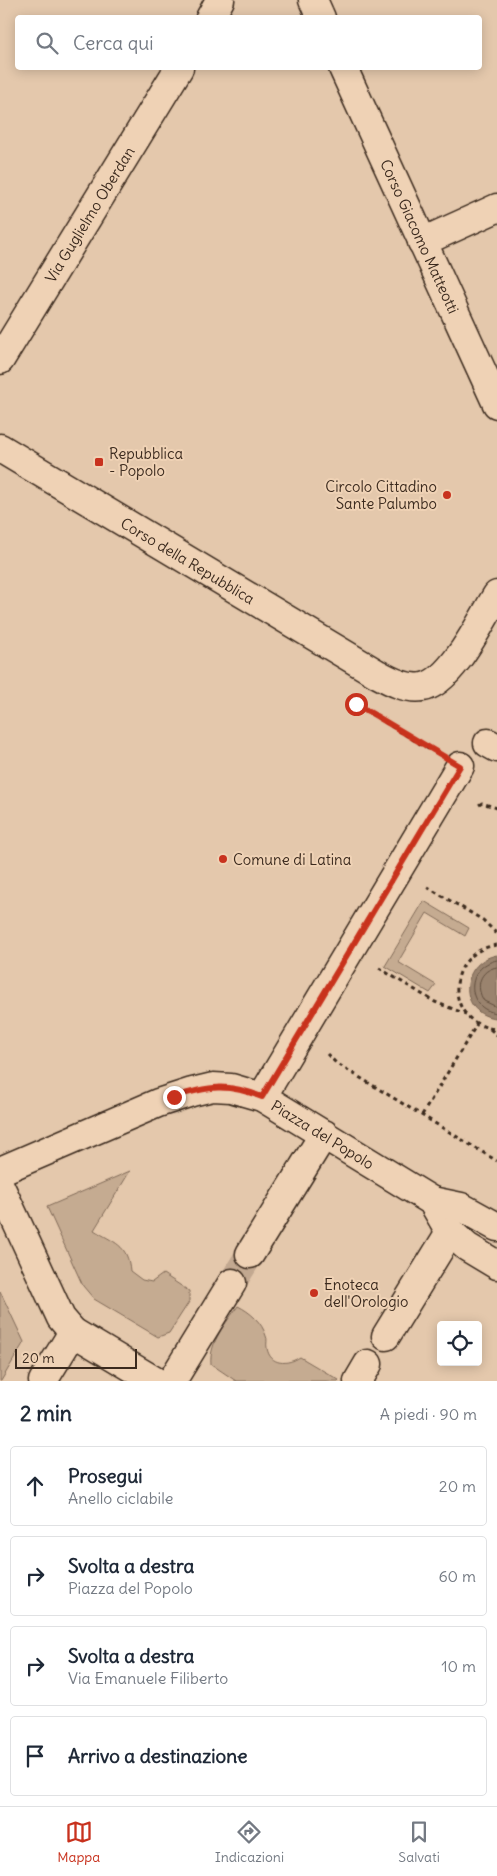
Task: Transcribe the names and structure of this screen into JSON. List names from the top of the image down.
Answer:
{
  "streets": {
    "street": [
      "Via Guglielmo Oberdan",
      "Corso Giacomo Matteotti",
      "Corso della Repubblica",
      "Piazza del Popolo"
    ]
  },
  "places": {
    "transit": ["Repubblica - Popolo"],
    "other": ["Circolo Cittadino Sante Palumbo", "Comune di Latina", "Enoteca dell'Orologio"]
  },
  "scale_bar": "20 m",
  "page": {
    "search": "Cerca qui",
    "scale": "20 m",
    "heading": ["2 min", "A piedi · 90 m"],
    "list": [
      ["Prosegui", "Anello ciclabile", "20 m"],
      ["Svolta a destra", "Piazza del Popolo", "60 m"],
      ["Svolta a destra", "Via Emanuele Filiberto", "10 m"],
      "Arrivo a destinazione"
    ],
    "nav": ["Mappa", "Indicazioni", "Salvati"]
  }
}
